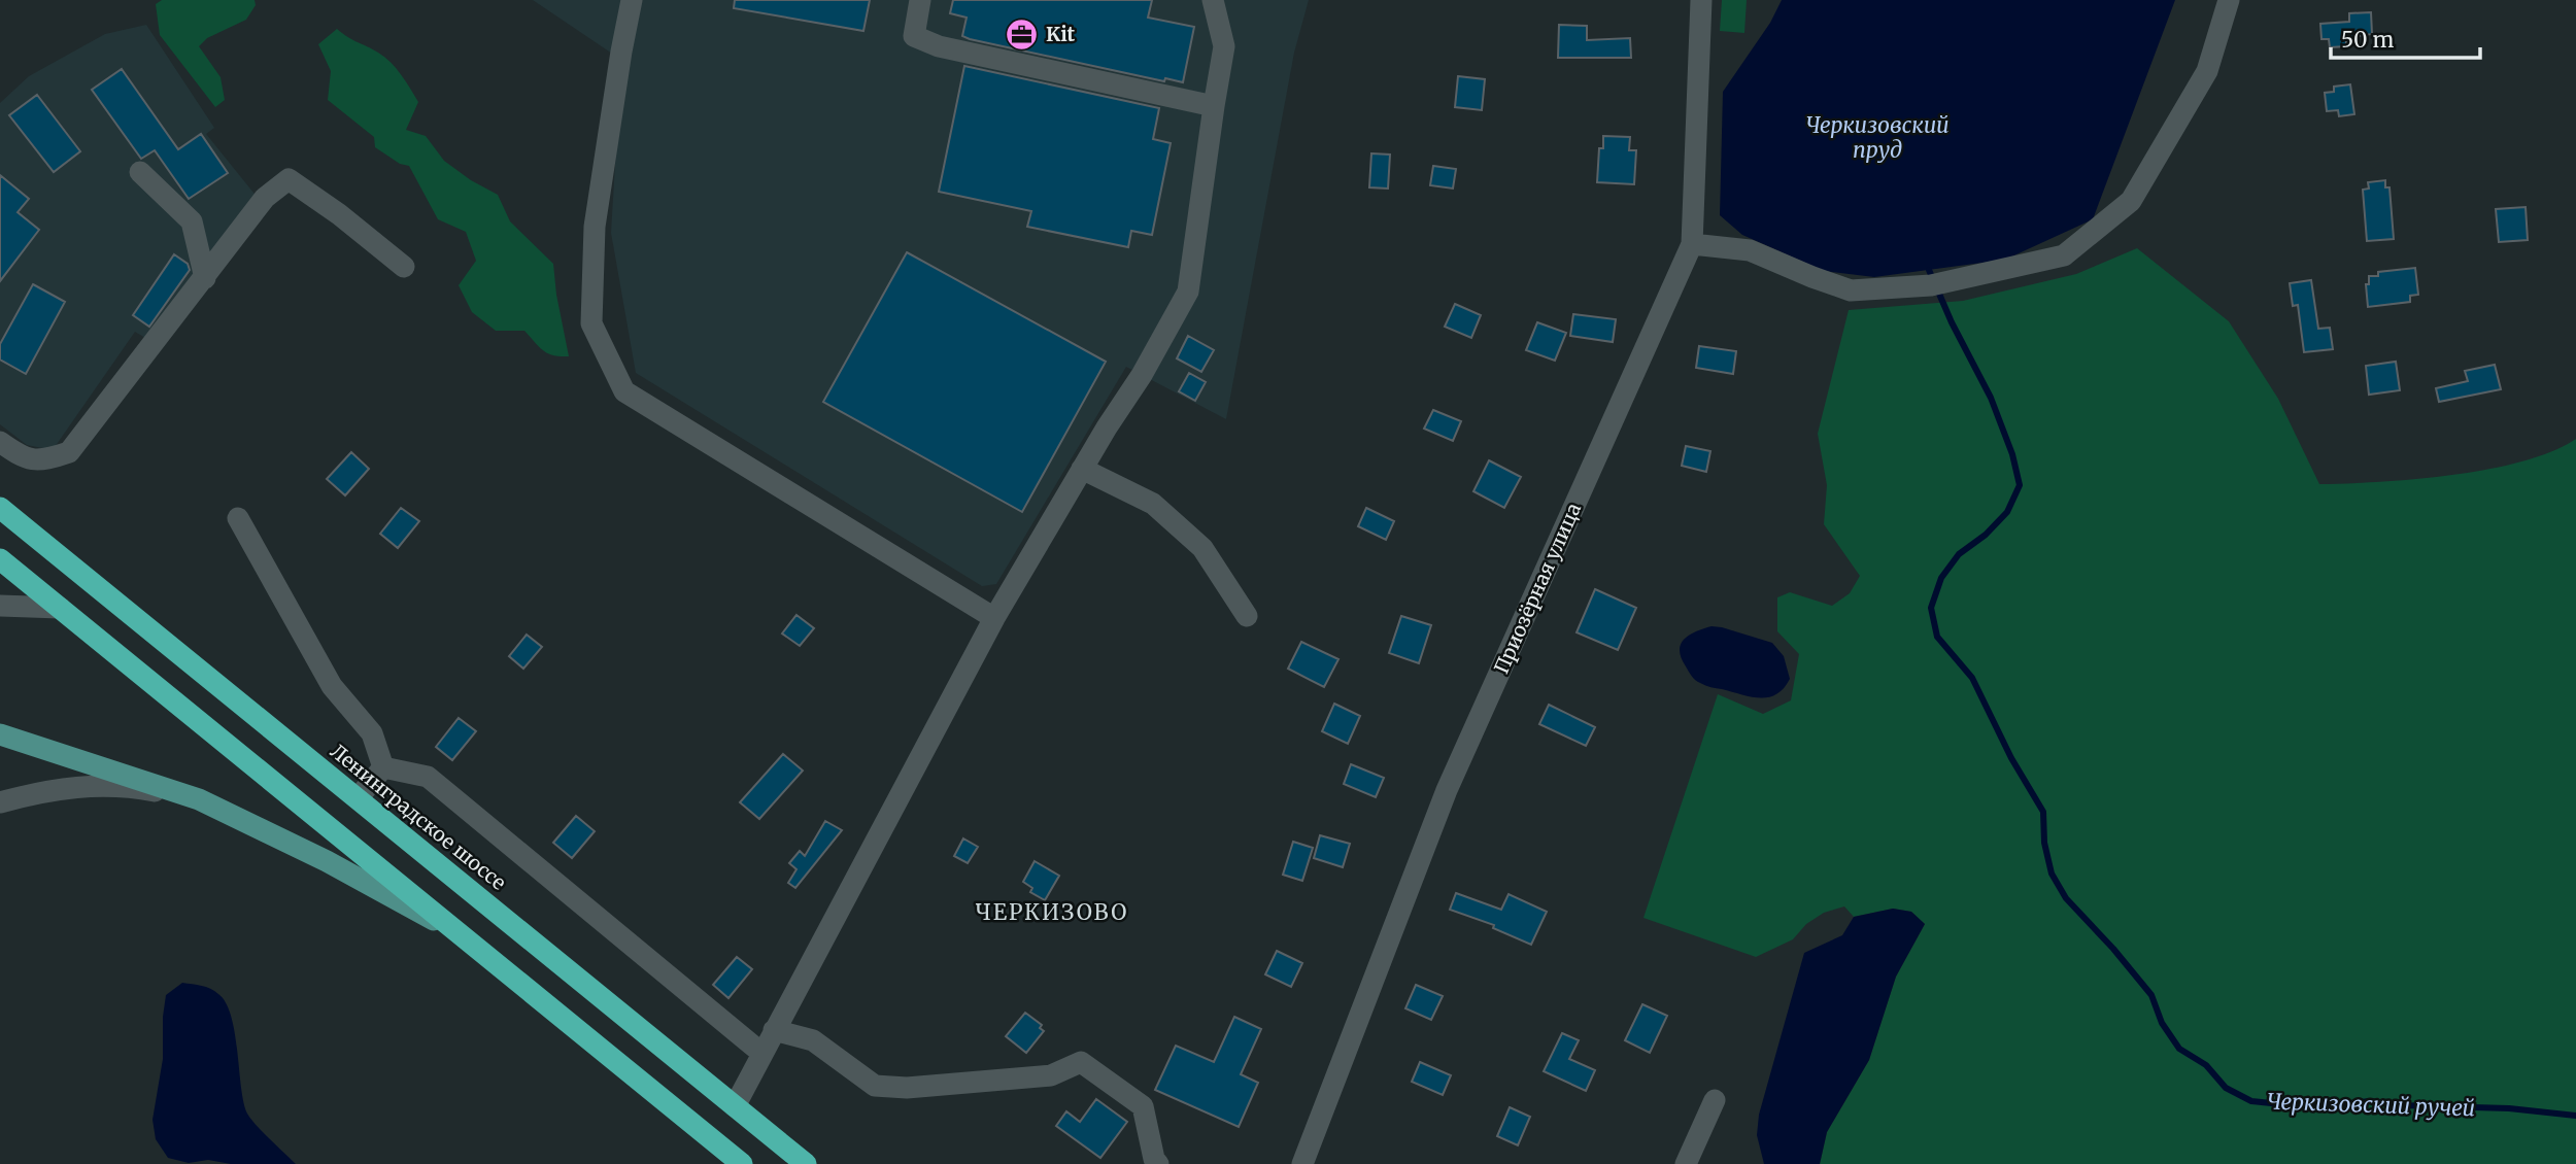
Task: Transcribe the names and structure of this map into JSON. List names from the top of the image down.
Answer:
{
  "streets": {
    "highway": ["Ленинградское шоссе"],
    "street": ["Приозёрная улица"]
  },
  "districts": ["ЧЕРКИЗОВО"],
  "water": ["Черкизовский пруд", "Черкизовский ручей"],
  "places": {
    "office": ["Kit"]
  },
  "scale_bar": "50 m"
}
